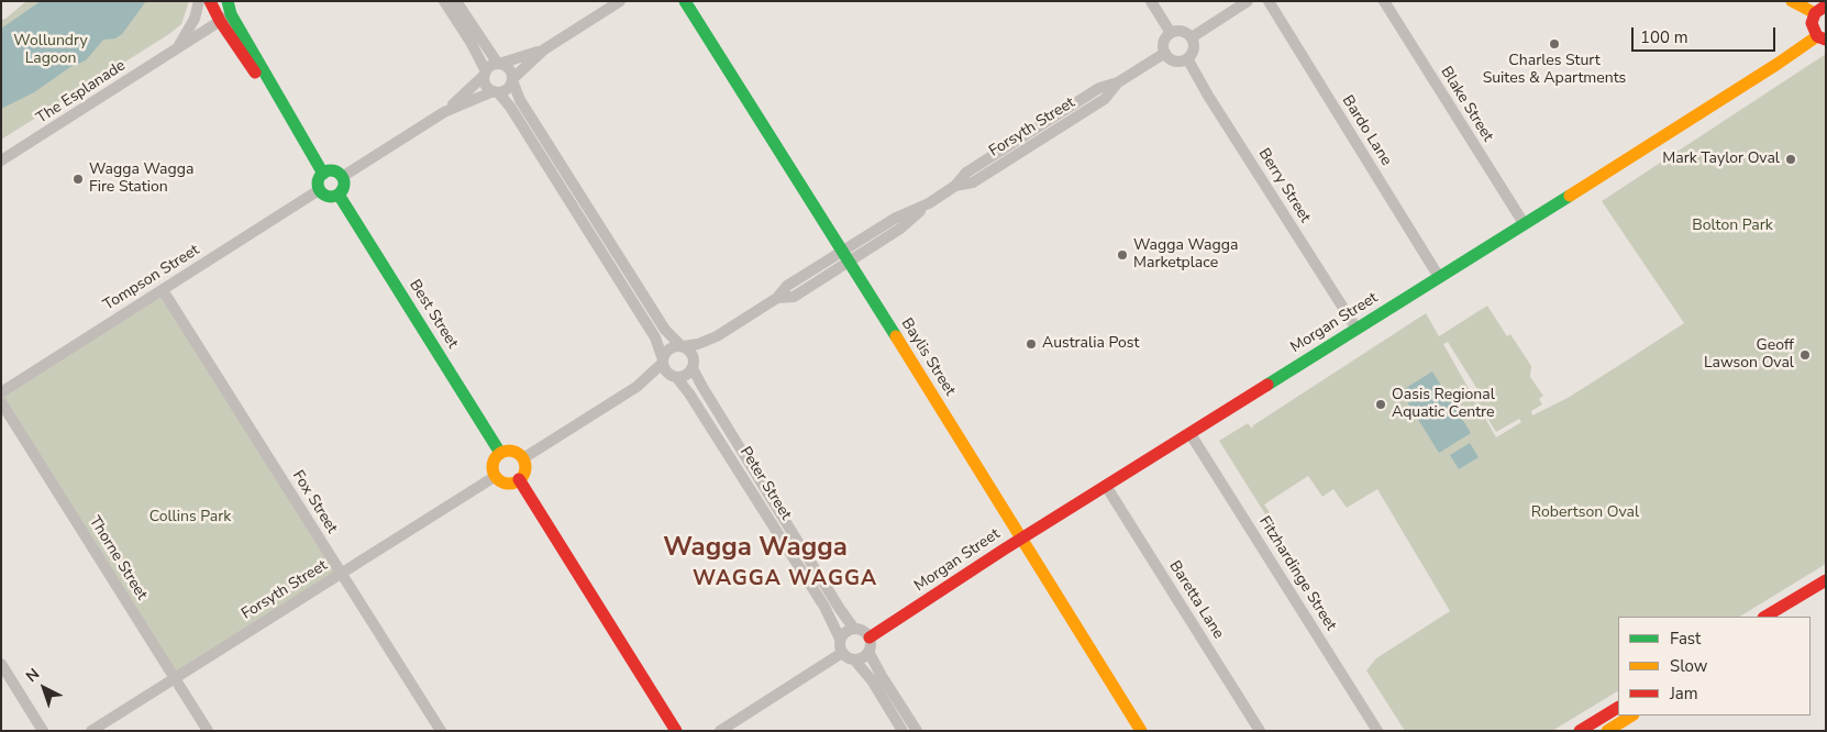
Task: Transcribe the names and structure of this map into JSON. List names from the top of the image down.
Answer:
{
  "streets": {
    "main road": ["Best Street", "Morgan Street", "Baylis Street"],
    "street": [
      "The Esplanade",
      "Blake Street",
      "Forsyth Street",
      "Bardo Lane",
      "Berry Street",
      "Tompson Street",
      "Peter Street",
      "Fox Street",
      "Thorne Street",
      "Fitzhardinge Street",
      "Baretta Lane"
    ]
  },
  "crossings": [
    ["Blake Street", "Morgan Street"],
    ["Forsyth Street", "Berry Street"],
    ["Forsyth Street", "Best Street"],
    ["Forsyth Street", "Baylis Street"],
    ["Forsyth Street", "Peter Street"],
    ["Forsyth Street", "Fox Street"],
    ["Forsyth Street", "Thorne Street"],
    ["Bardo Lane", "Morgan Street"],
    ["Berry Street", "Morgan Street"],
    ["Tompson Street", "Best Street"],
    ["Tompson Street", "Fox Street"],
    ["Morgan Street", "Baylis Street"],
    ["Morgan Street", "Peter Street"],
    ["Morgan Street", "Fitzhardinge Street"],
    ["Morgan Street", "Baretta Lane"]
  ],
  "districts": ["Wagga Wagga", "WAGGA WAGGA"],
  "parks": [
    "Wollundry Lagoon",
    "Bolton Park",
    "Robertson Oval",
    "Collins Park"
  ],
  "places": [
    "Charles Sturt Suites & Apartments",
    "Mark Taylor Oval",
    "Wagga Wagga Fire Station",
    "Wagga Wagga Marketplace",
    "Australia Post",
    "Geoff Lawson Oval",
    "Oasis Regional Aquatic Centre"
  ],
  "legend": ["Fast", "Slow", "Jam"],
  "scale_bar": "100 m",
  "north": "top left"
}
